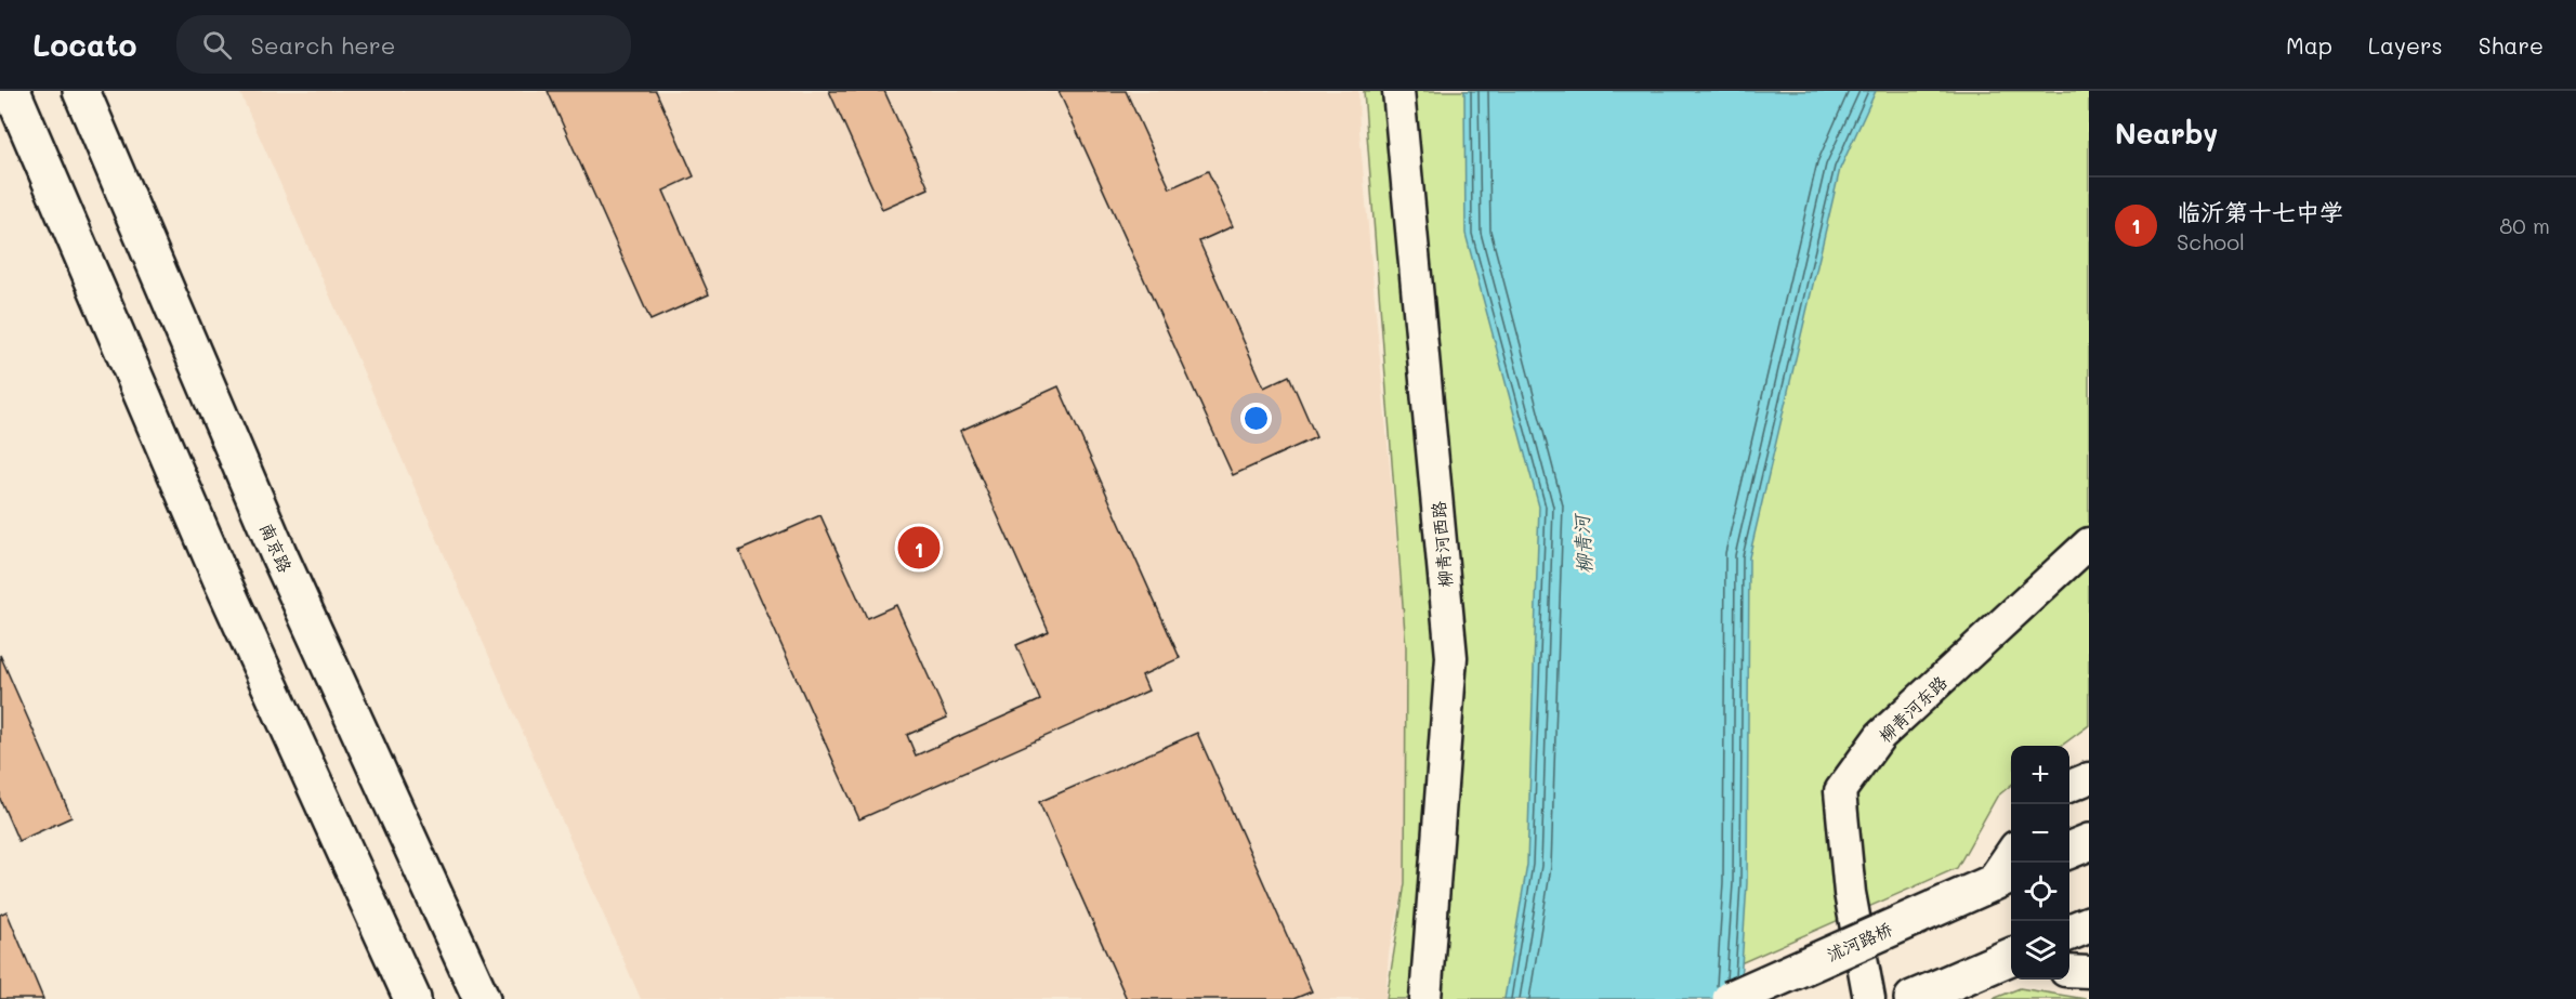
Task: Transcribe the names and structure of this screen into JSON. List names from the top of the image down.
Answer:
{
  "streets": {
    "main road": ["南京路", "沭河路桥"],
    "street": ["柳青河西路", "柳青河东路"]
  },
  "water": ["柳青河"],
  "page": {
    "header": "Locato",
    "search": "Search here",
    "nav": ["Map", "Layers", "Share"],
    "heading": "Nearby",
    "list": [
      {
        "mark": "1",
        "name": "临沂第十七中学",
        "note": "School",
        "value": "80 m"
      }
    ],
    "pins": "1",
    "map_buttons": ["+", "−"]
  }
}
